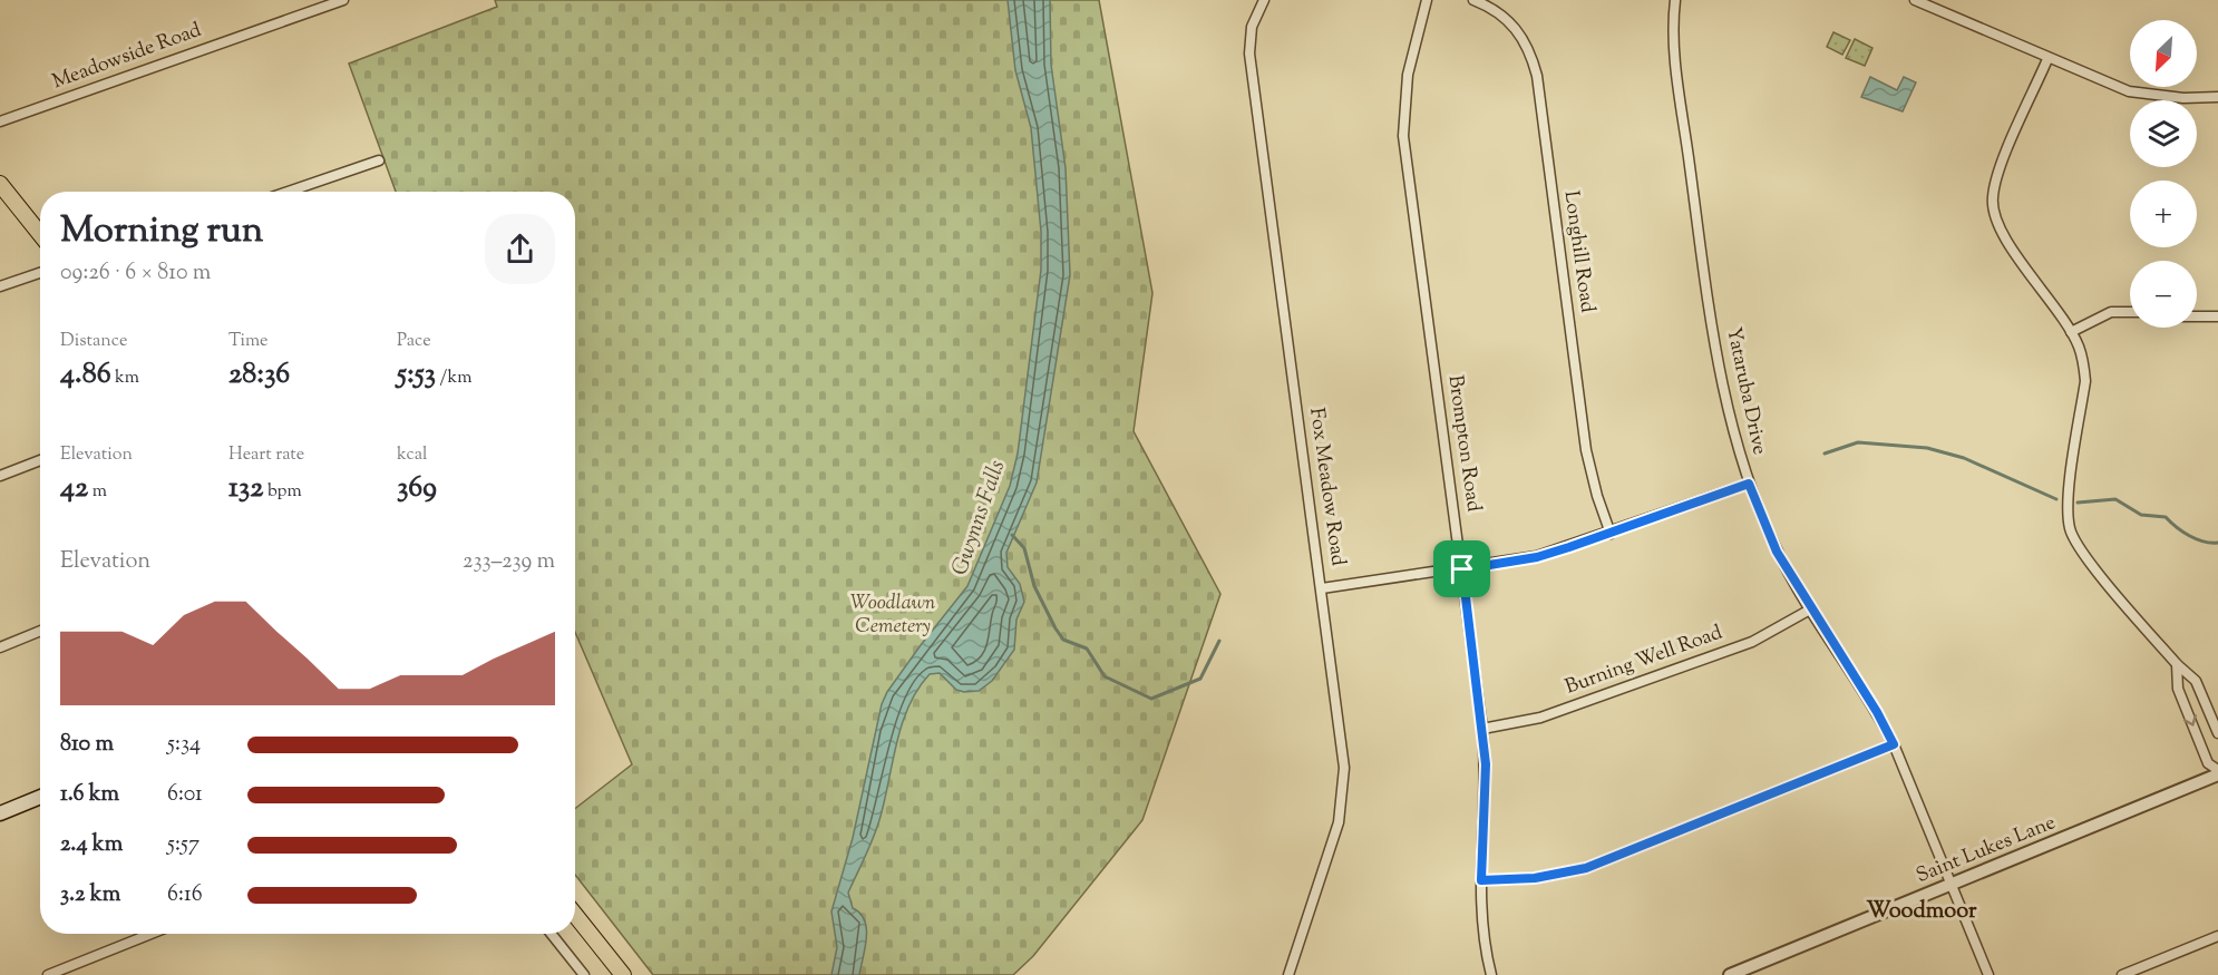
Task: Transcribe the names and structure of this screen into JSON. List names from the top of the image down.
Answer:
{
  "streets": {
    "street": [
      "Meadowside Road",
      "Longhill Road",
      "Yataruba Drive",
      "Brompton Road",
      "Fox Meadow Road",
      "Burning Well Road",
      "Saint Lukes Lane"
    ]
  },
  "crossings": [
    ["Yataruba Drive", "Burning Well Road"],
    ["Yataruba Drive", "Saint Lukes Lane"],
    ["Brompton Road", "Burning Well Road"]
  ],
  "districts": ["Woodmoor"],
  "water": ["Gwynns Falls"],
  "parks": ["Woodlawn Cemetery"],
  "north": "bottom left",
  "page": {
    "map_buttons": ["+", "−"],
    "heading": ["Morning run", "09:26 · 6 × 810 m"],
    "stats": [
      ["Distance", "4.86 km"],
      ["Time", "28:36"],
      ["Pace", "5:53 /km"],
      ["Elevation", "42 m"],
      ["Heart rate", "132 bpm"],
      ["kcal", "369"]
    ],
    "chart": ["Elevation", "233–239 m"],
    "list": [
      {
        "name": "810 m",
        "note": "5:34"
      },
      {
        "name": "1.6 km",
        "note": "6:01"
      },
      {
        "name": "2.4 km",
        "note": "5:57"
      },
      {
        "name": "3.2 km",
        "note": "6:16"
      }
    ]
  }
}
